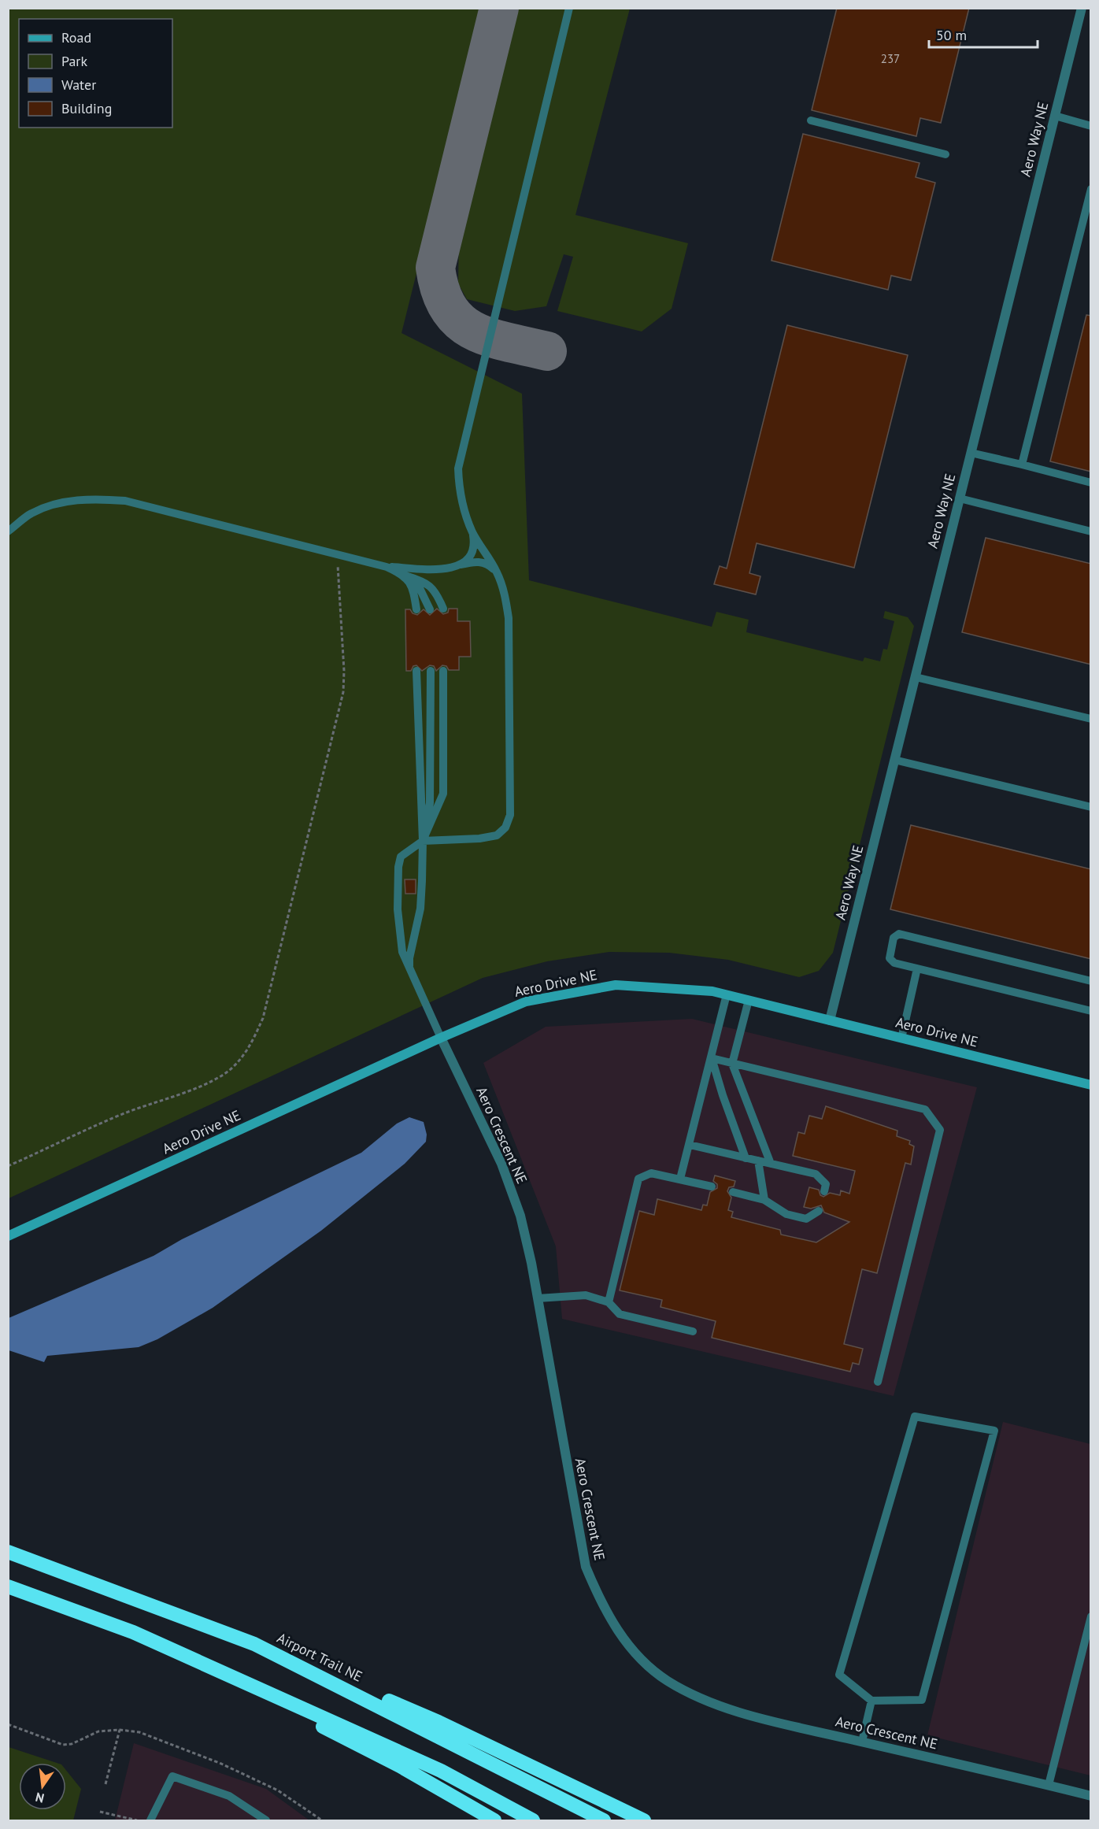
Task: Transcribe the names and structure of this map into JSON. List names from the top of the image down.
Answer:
{
  "streets": {
    "highway": ["Airport Trail NE"],
    "street": ["Aero Way NE", "Aero Drive NE", "Aero Crescent NE"]
  },
  "crossings": [
    ["Aero Way NE", "Aero Drive NE"],
    ["Aero Drive NE", "Aero Crescent NE"]
  ],
  "house_numbers": ["237"],
  "legend": [
    "Road",
    "Park",
    "Water",
    "Building"
  ],
  "scale_bar": "50 m",
  "north": "bottom"
}
